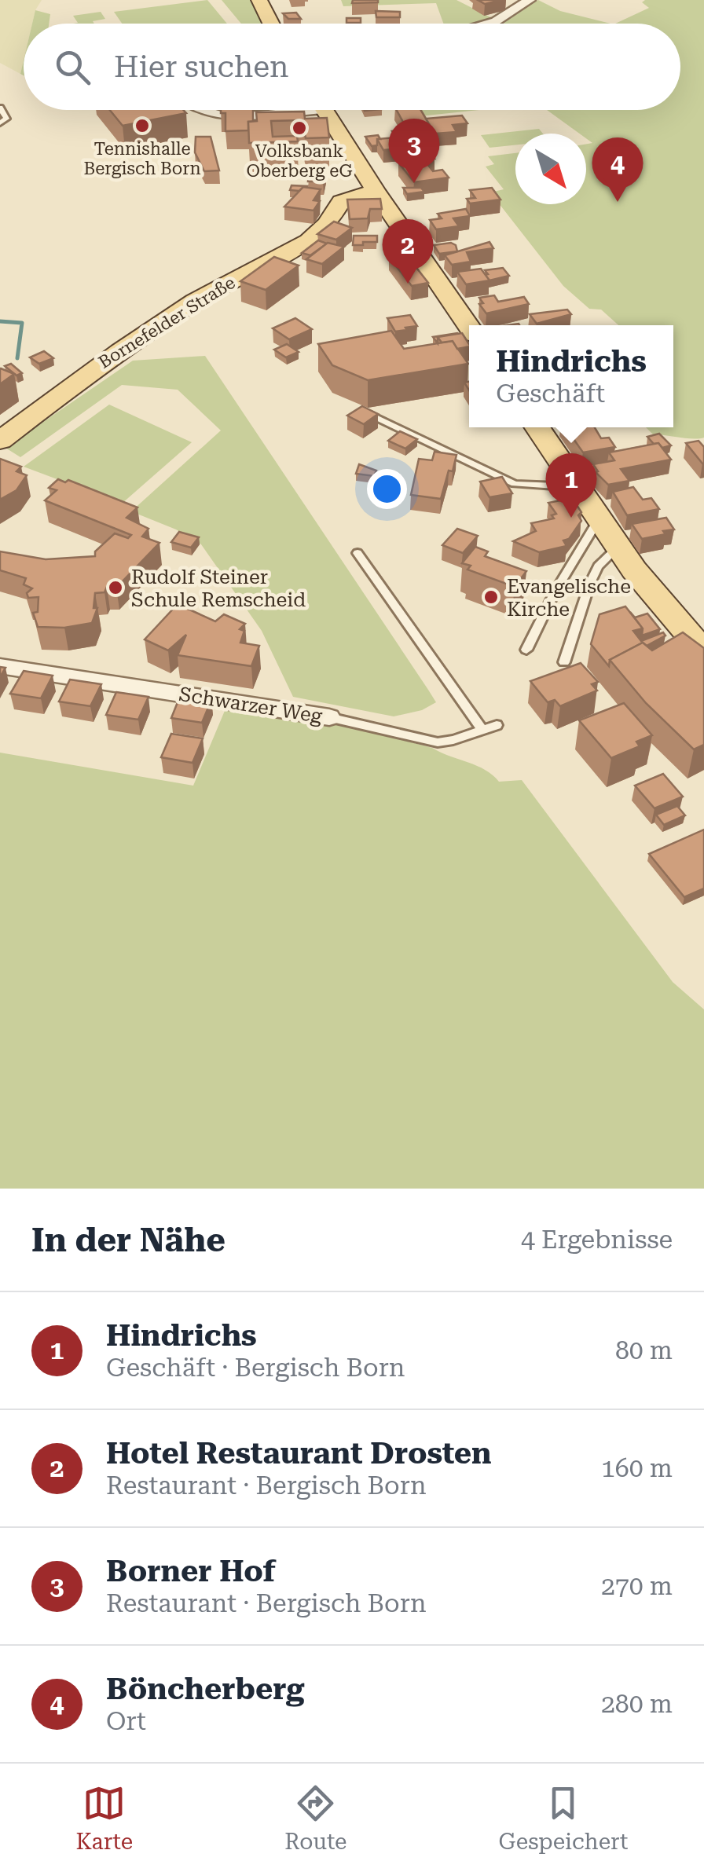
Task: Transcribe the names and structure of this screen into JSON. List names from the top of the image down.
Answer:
{
  "streets": {
    "main road": ["Bornefelder Straße"],
    "street": ["Schwarzer Weg"]
  },
  "places": [
    "Tennishalle Bergisch Born",
    "Volksbank Oberberg eG",
    "Rudolf Steiner Schule Remscheid",
    "Evangelische Kirche"
  ],
  "north": "bottom right",
  "page": {
    "search": "Hier suchen",
    "pins": [
      "3",
      "4",
      "2",
      "1"
    ],
    "popup": ["Hindrichs", "Geschäft"],
    "heading": ["In der Nähe", "4 Ergebnisse"],
    "list": [
      {
        "mark": "1",
        "name": "Hindrichs",
        "note": "Geschäft · Bergisch Born",
        "value": "80 m"
      },
      {
        "mark": "2",
        "name": "Hotel Restaurant Drosten",
        "note": "Restaurant · Bergisch Born",
        "value": "160 m"
      },
      {
        "mark": "3",
        "name": "Borner Hof",
        "note": "Restaurant · Bergisch Born",
        "value": "270 m"
      },
      {
        "mark": "4",
        "name": "Böncherberg",
        "note": "Ort",
        "value": "280 m"
      }
    ],
    "nav": ["Karte", "Route", "Gespeichert"]
  }
}
